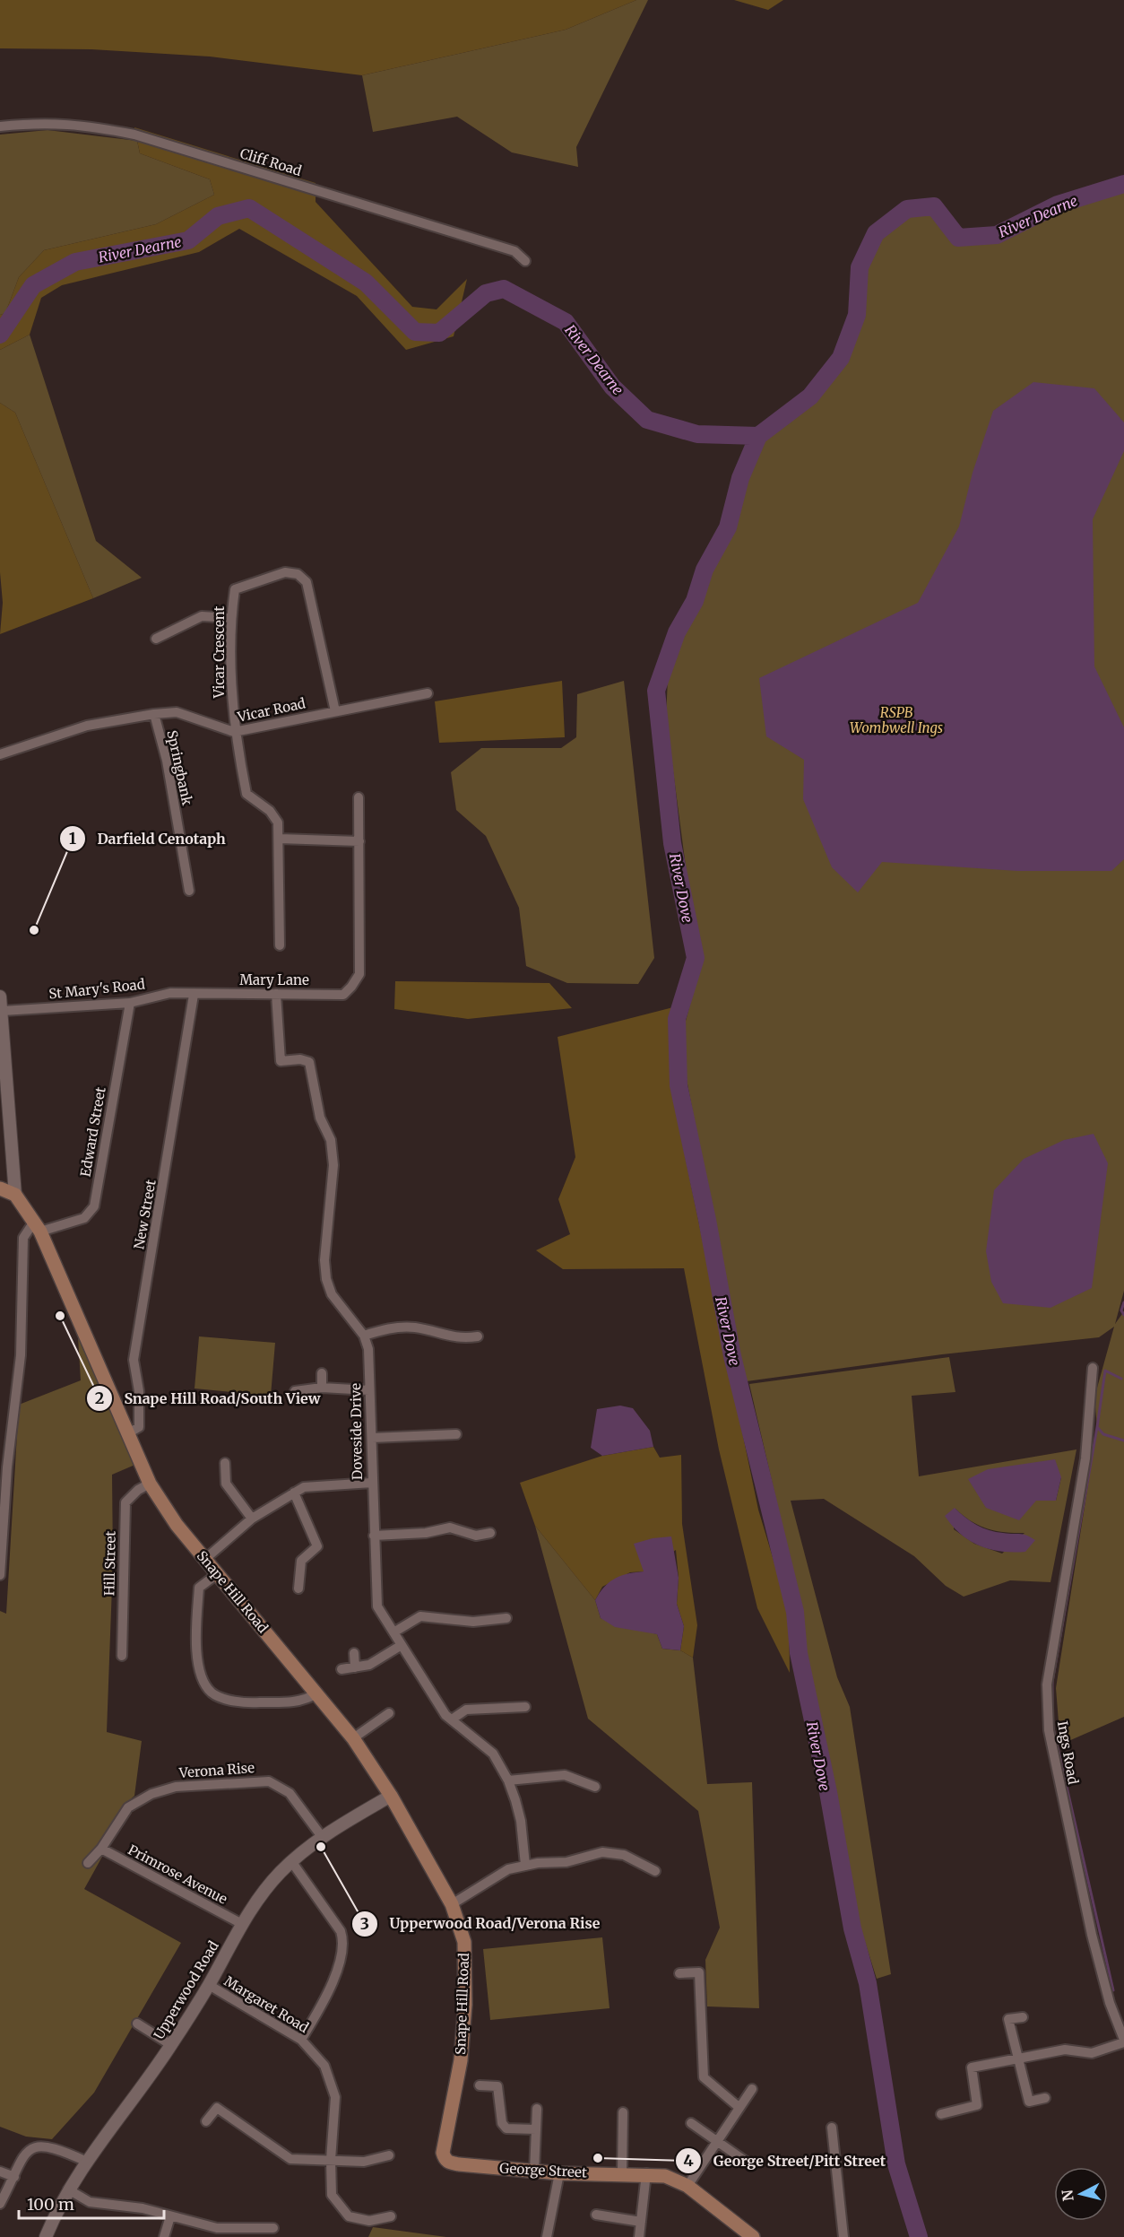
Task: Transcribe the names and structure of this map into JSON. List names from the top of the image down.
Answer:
{
  "streets": {
    "main road": ["Snape Hill Road", "George Street"],
    "street": [
      "Cliff Road",
      "Vicar Crescent",
      "Vicar Road",
      "Springbank",
      "Mary Lane",
      "St Mary's Road",
      "Edward Street",
      "New Street",
      "Doveside Drive",
      "Hill Street",
      "Ings Road",
      "Verona Rise",
      "Primrose Avenue",
      "Upperwood Road",
      "Margaret Road"
    ]
  },
  "crossings": [
    ["Vicar Crescent", "Vicar Road"],
    ["Vicar Road", "Springbank"],
    ["Mary Lane", "St Mary's Road"],
    ["Mary Lane", "New Street"],
    ["Mary Lane", "Doveside Drive"],
    ["St Mary's Road", "Edward Street"],
    ["St Mary's Road", "New Street"],
    ["Edward Street", "Snape Hill Road"],
    ["New Street", "Snape Hill Road"],
    ["Hill Street", "Snape Hill Road"],
    ["Snape Hill Road", "Upperwood Road"],
    ["Snape Hill Road", "George Street"],
    ["Verona Rise", "Primrose Avenue"],
    ["Verona Rise", "Upperwood Road"],
    ["Primrose Avenue", "Upperwood Road"],
    ["Upperwood Road", "Margaret Road"]
  ],
  "water": ["River Dearne", "River Dove"],
  "parks": ["RSPB Wombwell Ings"],
  "places": [
    "Darfield Cenotaph",
    "Snape Hill Road/South View",
    "Upperwood Road/Verona Rise",
    "George Street/Pitt Street"
  ],
  "scale_bar": "100 m",
  "north": "left"
}
